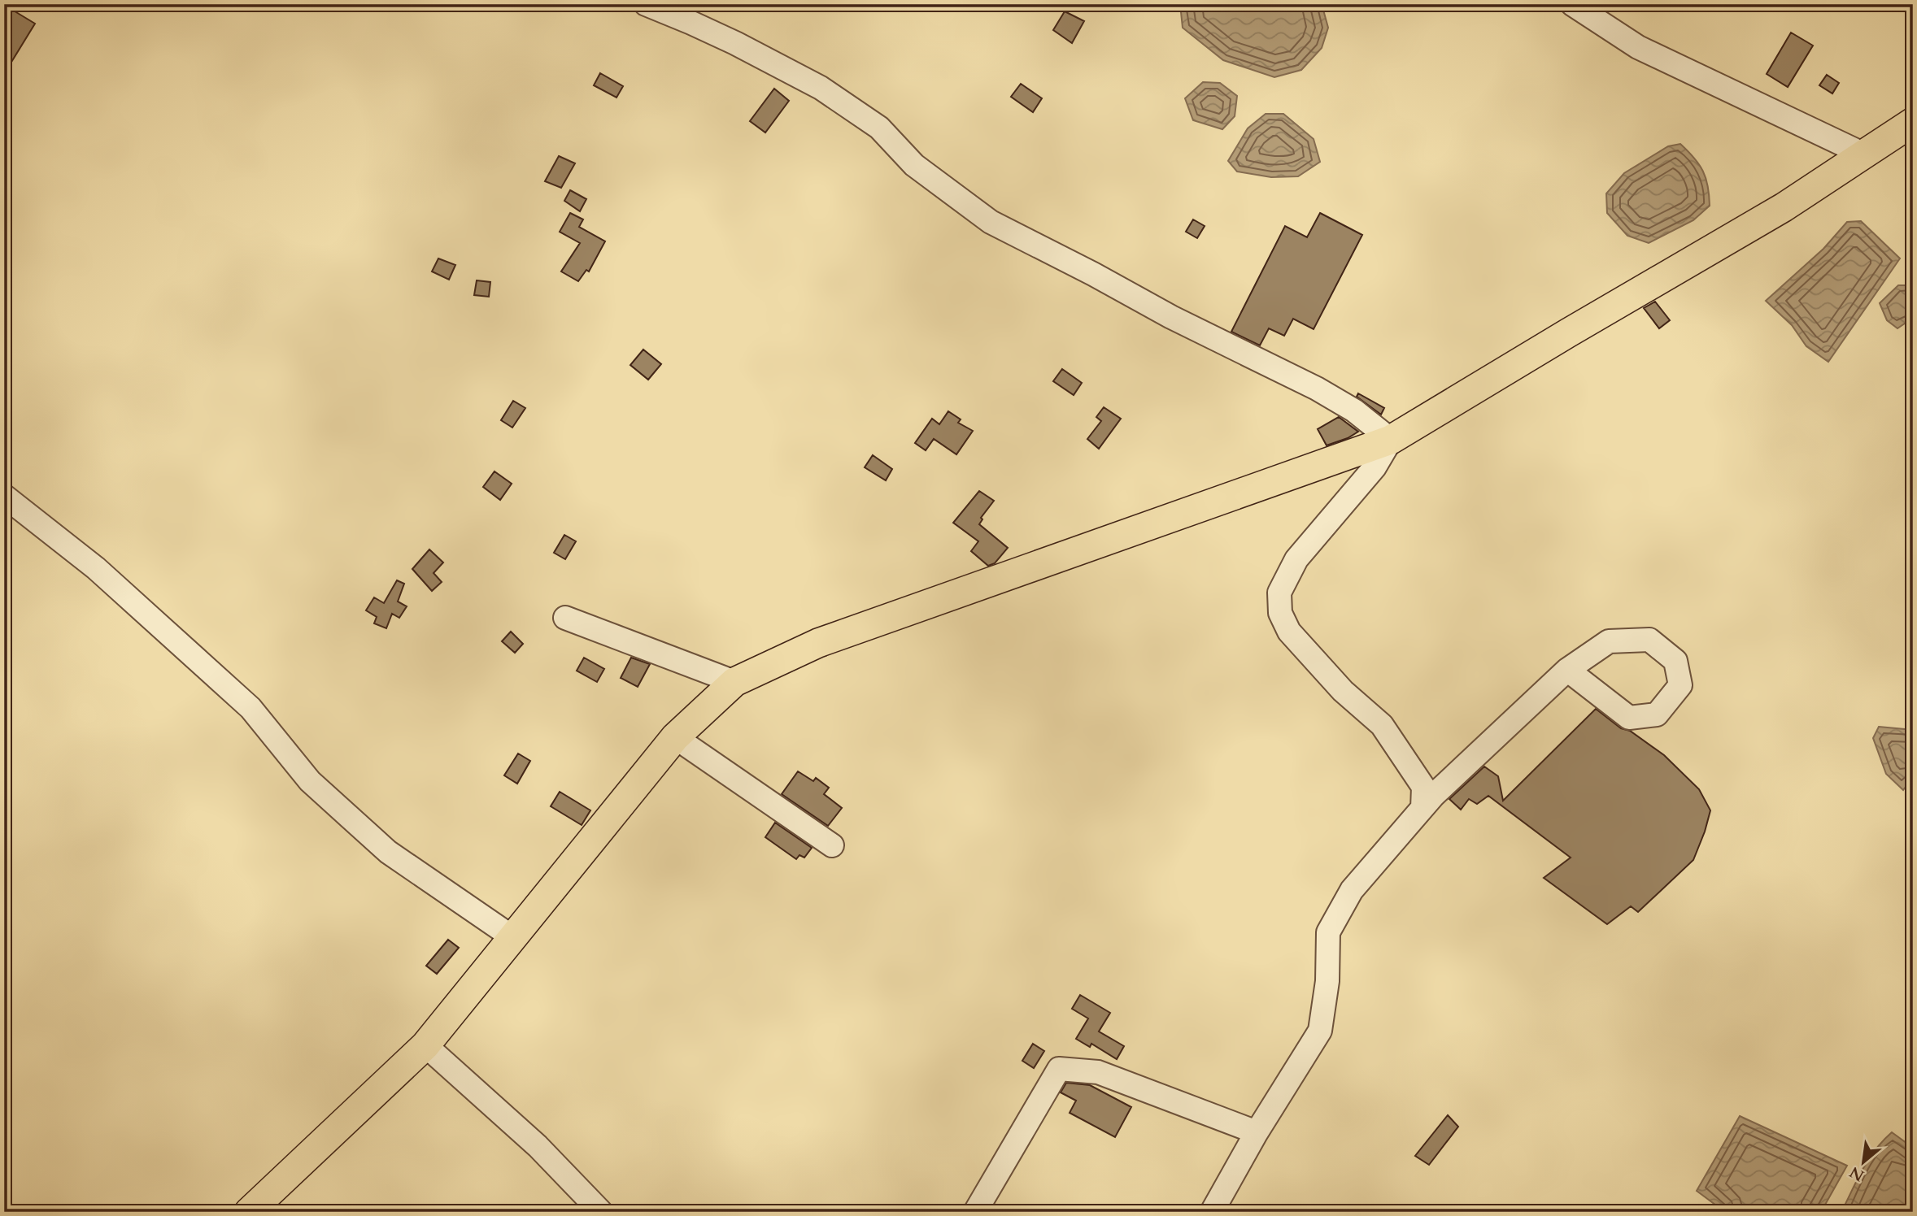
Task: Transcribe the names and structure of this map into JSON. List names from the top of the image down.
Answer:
{
  "north": "bottom left"
}
